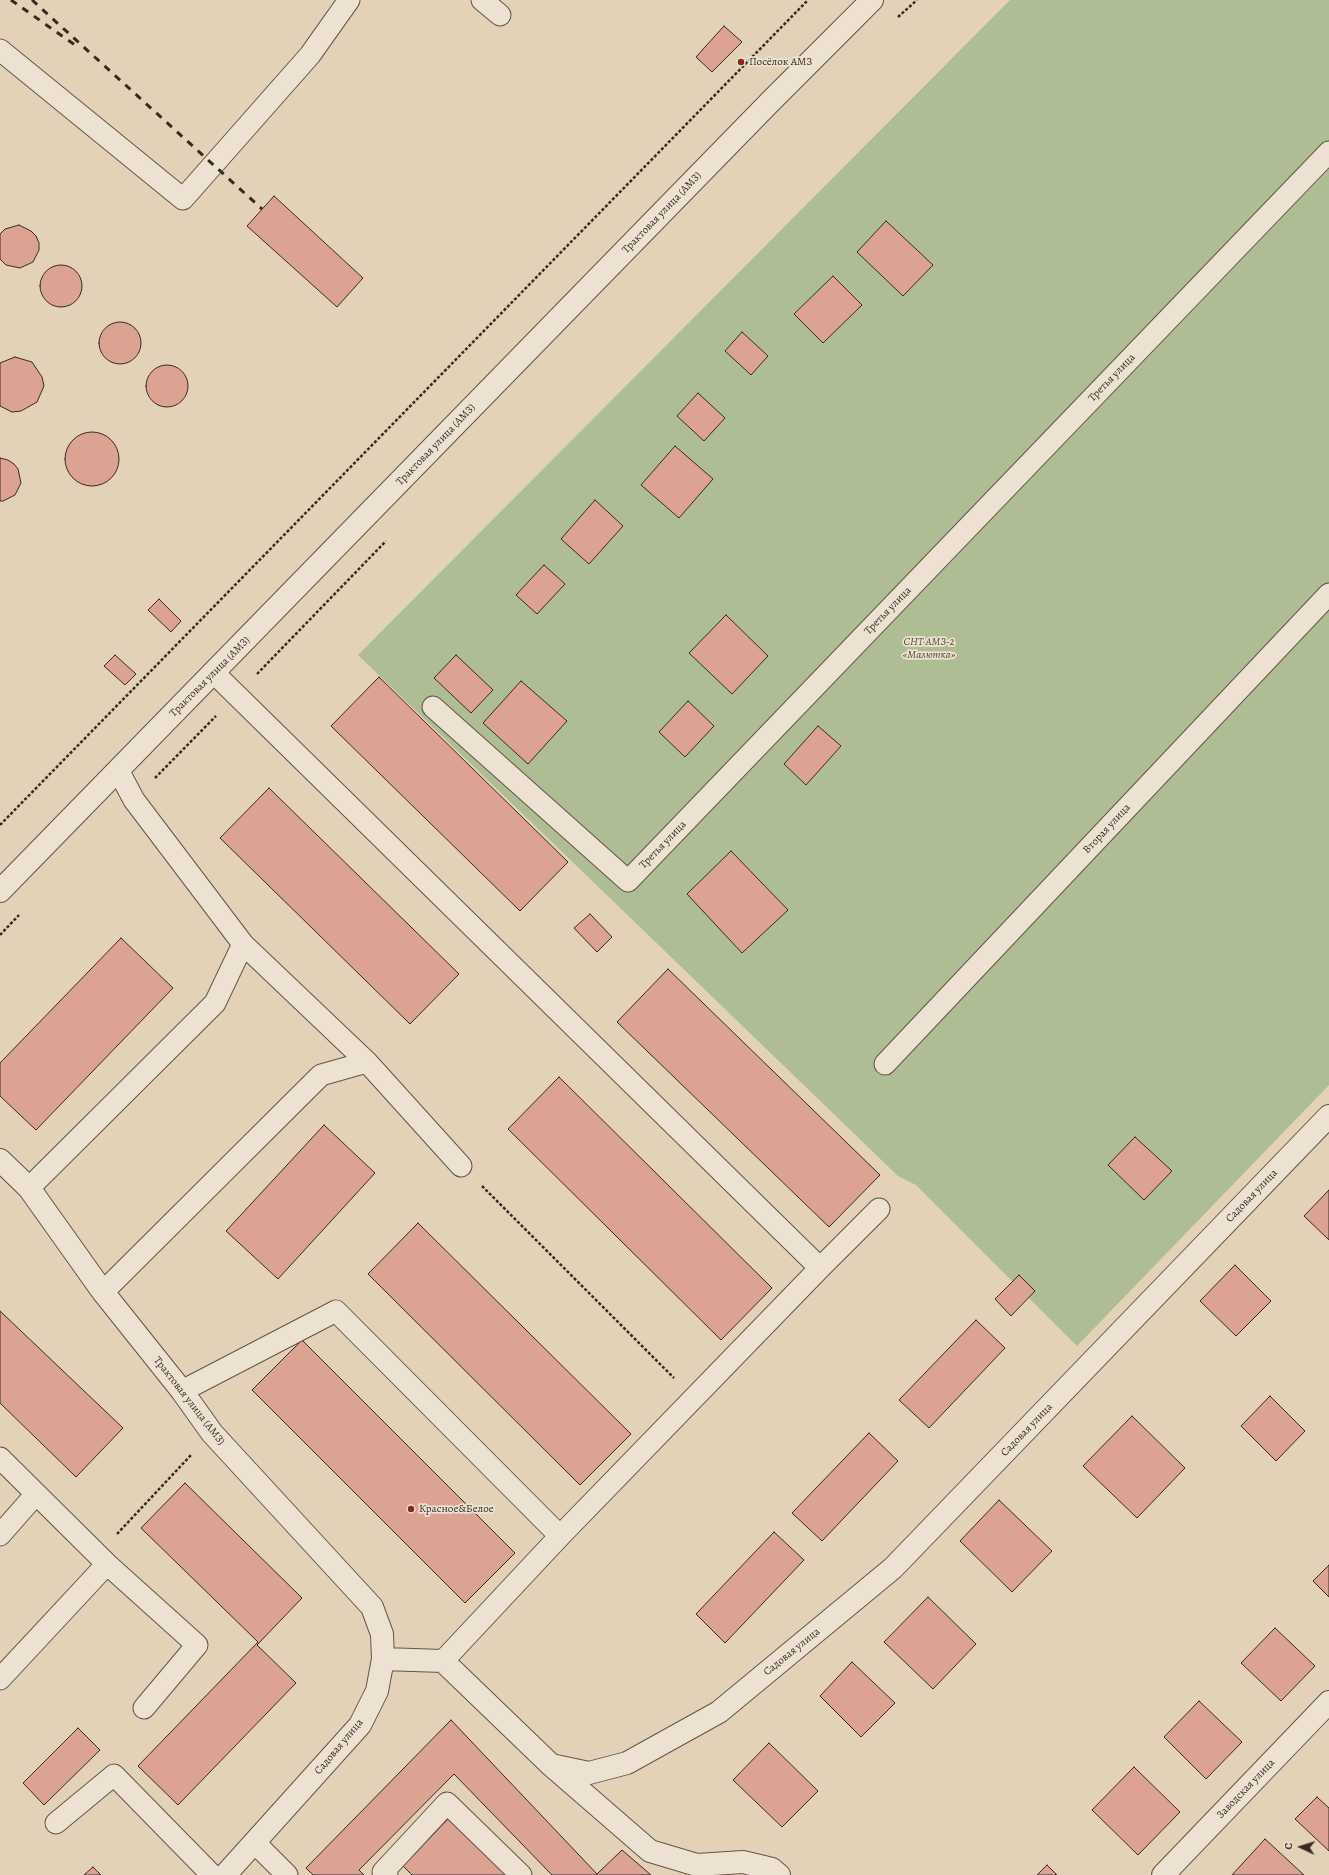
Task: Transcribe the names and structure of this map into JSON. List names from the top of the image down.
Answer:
{
  "streets": {
    "street": ["Трактовая улица (АМЗ)", "Садовая улица", "Заводская улица"],
    "lane": ["Третья улица", "Вторая улица"]
  },
  "crossings": [
    ["Трактовая улица (АМЗ)", "Садовая улица"]
  ],
  "parks": ["СНТ АМЗ-2 «Малютка»"],
  "places": ["Посёлок АМЗ", "Красное&Белое"],
  "north": "left"
}
